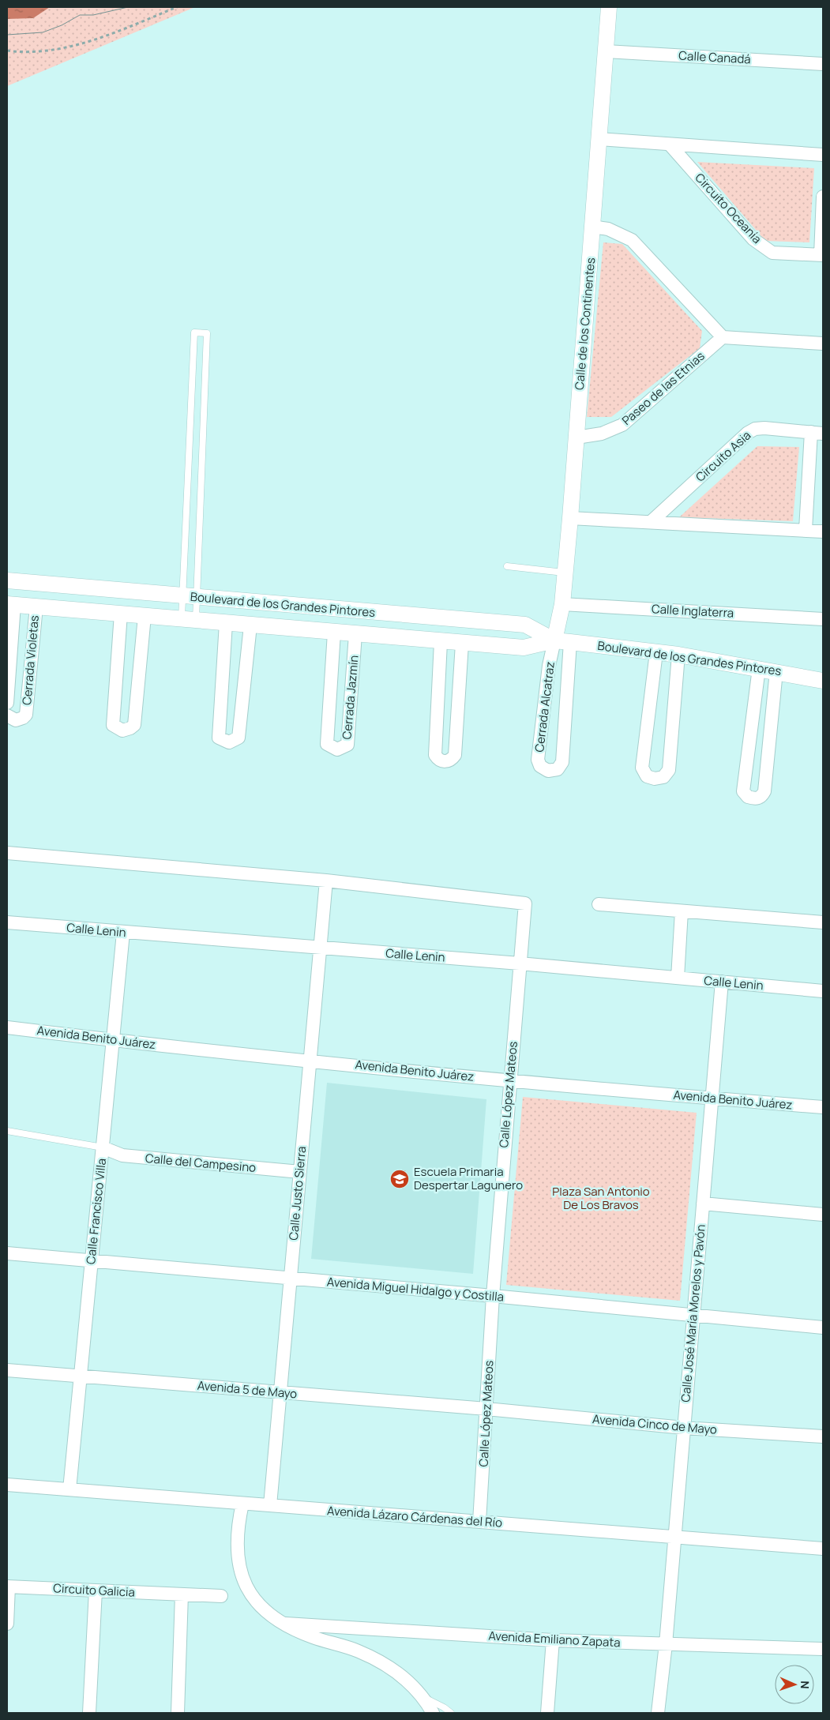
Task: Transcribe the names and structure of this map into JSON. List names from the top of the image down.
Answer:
{
  "streets": {
    "street": [
      "Calle Canadá",
      "Circuito Oceanía",
      "Calle de los Continentes",
      "Paseo de las Etnias",
      "Circuito Asia",
      "Boulevard de los Grandes Pintores",
      "Calle Inglaterra",
      "Cerrada Violetas",
      "Cerrada Jazmín",
      "Cerrada Alcatraz",
      "Calle Lenin",
      "Avenida Benito Juárez",
      "Calle López Mateos",
      "Calle del Campesino",
      "Calle Justo Sierra",
      "Calle Francisco Villa",
      "Avenida Miguel Hidalgo y Costilla",
      "Calle José María Morelos y Pavón",
      "Avenida 5 de Mayo",
      "Avenida Cinco de Mayo",
      "Avenida Lázaro Cárdenas del Río",
      "Circuito Galicia",
      "Avenida Emiliano Zapata"
    ]
  },
  "crossings": [
    ["Calle Canadá", "Calle de los Continentes"],
    ["Calle de los Continentes", "Paseo de las Etnias"],
    ["Calle de los Continentes", "Boulevard de los Grandes Pintores"],
    ["Calle de los Continentes", "Calle Inglaterra"],
    ["Calle de los Continentes", "Cerrada Alcatraz"],
    ["Boulevard de los Grandes Pintores", "Cerrada Violetas"],
    ["Boulevard de los Grandes Pintores", "Cerrada Jazmín"],
    ["Boulevard de los Grandes Pintores", "Cerrada Alcatraz"],
    ["Calle Lenin", "Calle López Mateos"],
    ["Calle Lenin", "Calle Justo Sierra"],
    ["Calle Lenin", "Calle Francisco Villa"],
    ["Calle Lenin", "Calle José María Morelos y Pavón"],
    ["Avenida Benito Juárez", "Calle López Mateos"],
    ["Avenida Benito Juárez", "Calle Justo Sierra"],
    ["Avenida Benito Juárez", "Calle Francisco Villa"],
    ["Avenida Benito Juárez", "Calle José María Morelos y Pavón"],
    ["Calle López Mateos", "Calle Justo Sierra"],
    ["Calle López Mateos", "Avenida Miguel Hidalgo y Costilla"],
    ["Calle López Mateos", "Avenida 5 de Mayo"],
    ["Calle López Mateos", "Avenida Cinco de Mayo"],
    ["Calle López Mateos", "Avenida Lázaro Cárdenas del Río"],
    ["Calle del Campesino", "Calle Justo Sierra"],
    ["Calle del Campesino", "Calle Francisco Villa"],
    ["Calle Justo Sierra", "Avenida Miguel Hidalgo y Costilla"],
    ["Calle Justo Sierra", "Avenida 5 de Mayo"],
    ["Calle Justo Sierra", "Avenida Lázaro Cárdenas del Río"],
    ["Calle Francisco Villa", "Avenida Miguel Hidalgo y Costilla"],
    ["Calle Francisco Villa", "Avenida 5 de Mayo"],
    ["Calle Francisco Villa", "Avenida Lázaro Cárdenas del Río"],
    ["Avenida Miguel Hidalgo y Costilla", "Calle José María Morelos y Pavón"],
    ["Calle José María Morelos y Pavón", "Avenida Cinco de Mayo"],
    ["Calle José María Morelos y Pavón", "Avenida Lázaro Cárdenas del Río"],
    ["Calle José María Morelos y Pavón", "Avenida Emiliano Zapata"],
    ["Avenida 5 de Mayo", "Avenida Cinco de Mayo"]
  ],
  "parks": ["Plaza San Antonio De Los Bravos"],
  "places": {
    "school or university": ["Escuela Primaria Despertar Lagunero"]
  },
  "north": "right"
}
